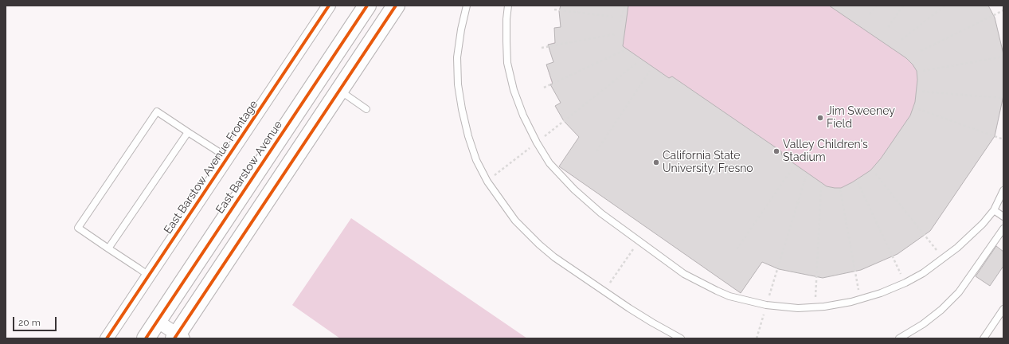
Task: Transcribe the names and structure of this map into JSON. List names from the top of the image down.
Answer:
{
  "streets": {
    "main road": ["East Barstow Avenue"],
    "street": ["East Barstow Avenue Frontage"]
  },
  "places": ["Jim Sweeney Field", "Valley Children's Stadium", "California State University, Fresno"],
  "scale_bar": "20 m"
}
